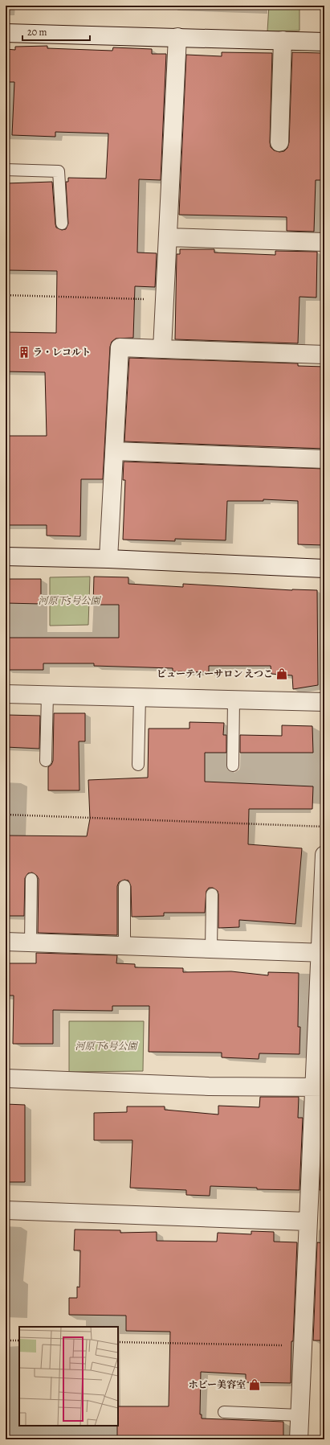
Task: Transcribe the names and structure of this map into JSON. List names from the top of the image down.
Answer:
{
  "parks": ["河原下5号公園", "河原下6号公園"],
  "places": {
    "building": ["ラ・レコルト"],
    "shop": ["ビューティーサロン えつこ", "ホビー美容室"]
  },
  "scale_bar": "20 m"
}
